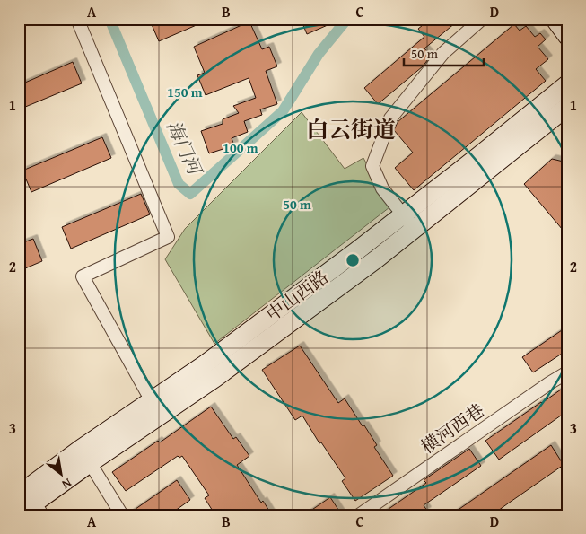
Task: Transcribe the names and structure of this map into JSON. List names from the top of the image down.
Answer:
{
  "streets": {
    "main road": ["中山西路"],
    "street": ["横河西巷"]
  },
  "districts": ["白云街道"],
  "water": ["海门河"],
  "scale_bar": "50 m",
  "north": "bottom right",
  "grid": {
    "columns": [
      "A",
      "B",
      "C",
      "D"
    ],
    "rows": ["1", "2", "3"]
  },
  "rings": ["150 m", "100 m", "50 m"]
}
